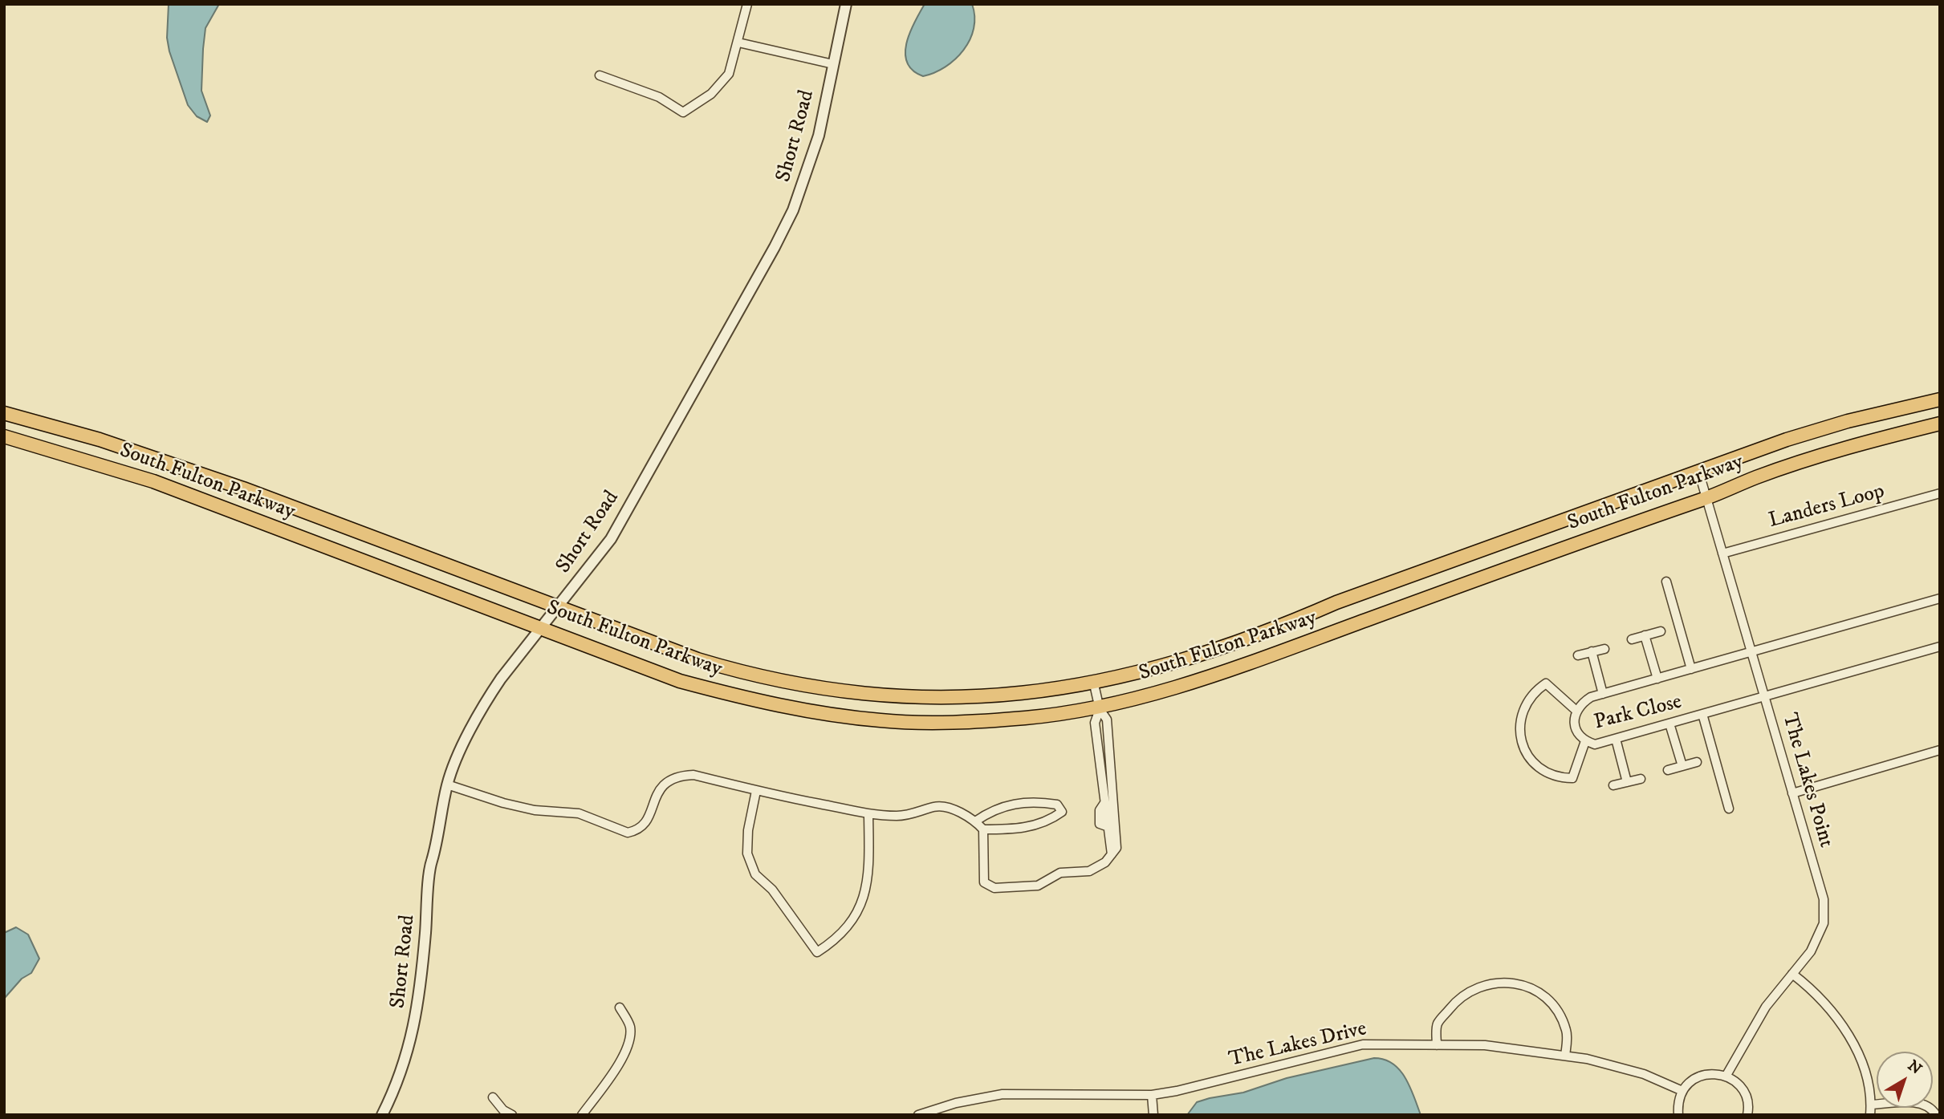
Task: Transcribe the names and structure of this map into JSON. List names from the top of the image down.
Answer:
{
  "streets": {
    "highway": ["South Fulton Parkway"],
    "street": [
      "Short Road",
      "Landers Loop",
      "Park Close",
      "The Lakes Point",
      "The Lakes Drive"
    ]
  },
  "crossings": [
    ["Short Road", "South Fulton Parkway"],
    ["South Fulton Parkway", "The Lakes Point"],
    ["Landers Loop", "The Lakes Point"],
    ["Park Close", "The Lakes Point"]
  ],
  "north": "top right"
}
